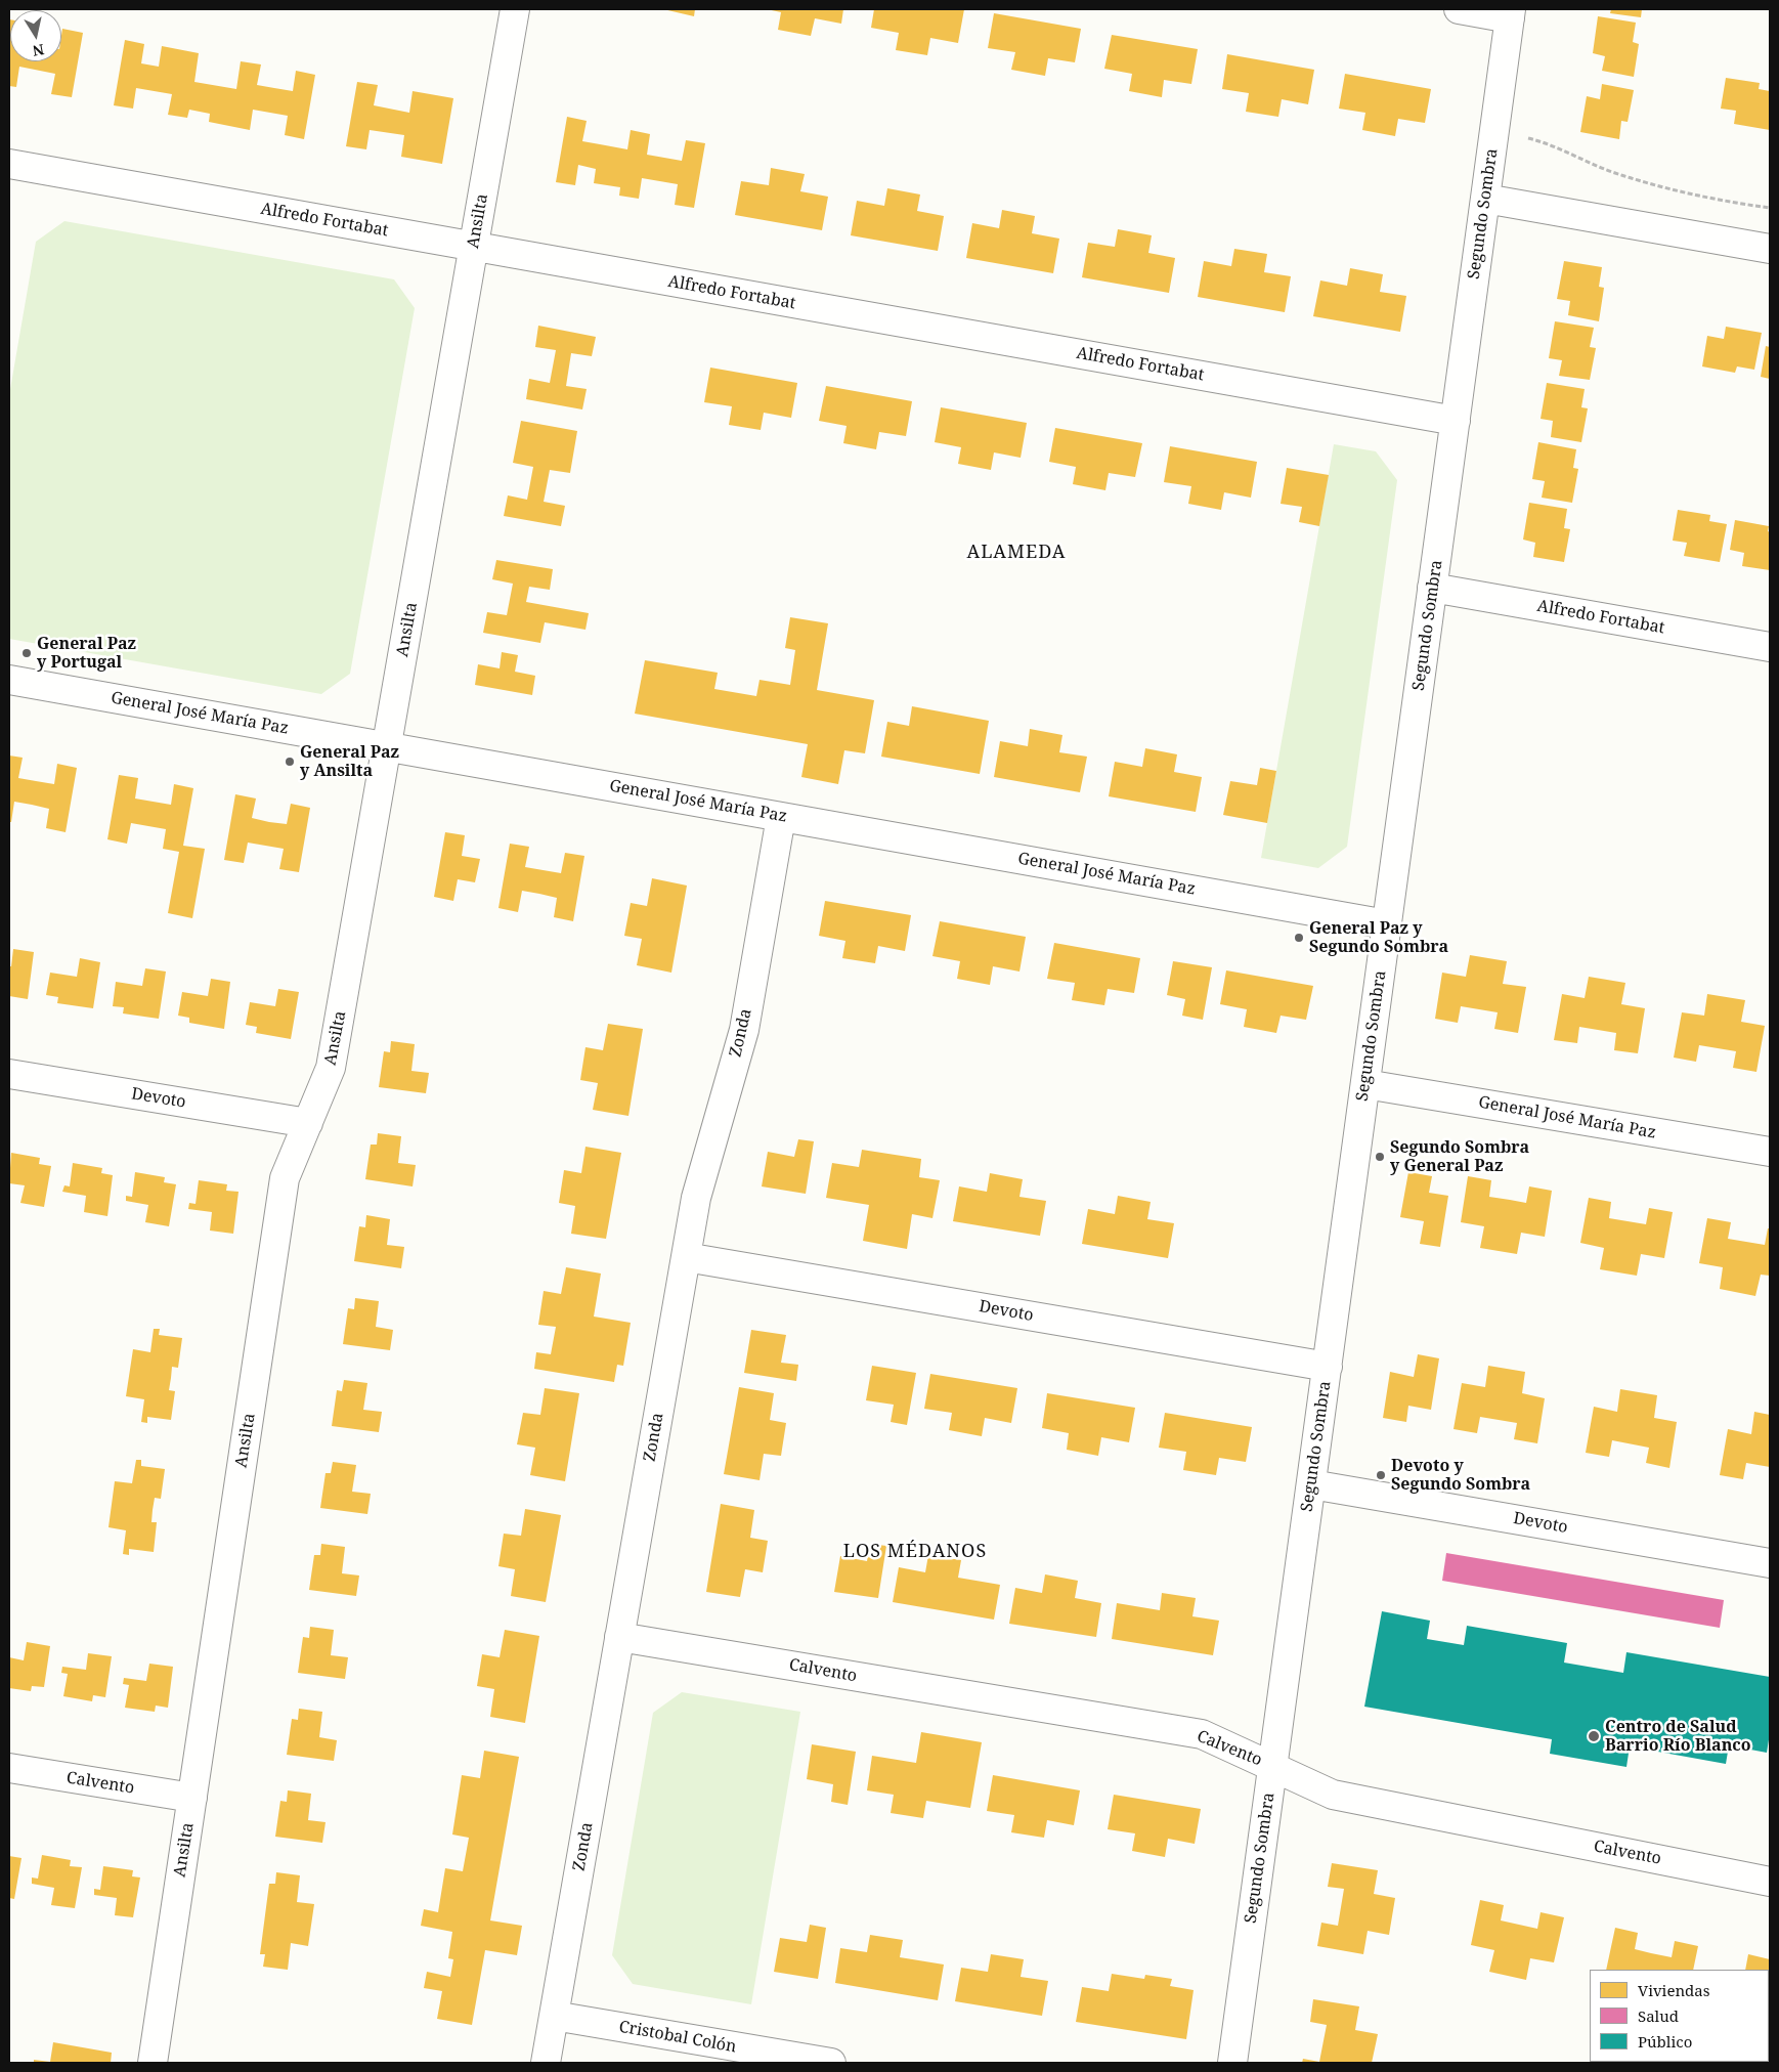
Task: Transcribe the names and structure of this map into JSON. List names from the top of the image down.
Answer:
{
  "streets": {
    "street": [
      "Segundo Sombra",
      "Alfredo Fortabat",
      "Ansilta",
      "General José María Paz",
      "Zonda",
      "Devoto",
      "Calvento",
      "Cristobal Colón"
    ]
  },
  "crossings": [
    ["Segundo Sombra", "Alfredo Fortabat"],
    ["Segundo Sombra", "General José María Paz"],
    ["Segundo Sombra", "Devoto"],
    ["Segundo Sombra", "Calvento"],
    ["Alfredo Fortabat", "Ansilta"],
    ["Ansilta", "General José María Paz"],
    ["Ansilta", "Devoto"],
    ["Ansilta", "Calvento"],
    ["General José María Paz", "Zonda"],
    ["Zonda", "Devoto"],
    ["Zonda", "Calvento"],
    ["Zonda", "Cristobal Colón"]
  ],
  "districts": ["ALAMEDA", "LOS MÉDANOS"],
  "places": [
    "General Paz y Portugal",
    "General Paz y Ansilta",
    "General Paz y Segundo Sombra",
    "Segundo Sombra y General Paz",
    "Devoto y Segundo Sombra",
    "Centro de Salud Barrio Río Blanco"
  ],
  "legend": ["Viviendas", "Salud", "Público"],
  "north": "bottom"
}
